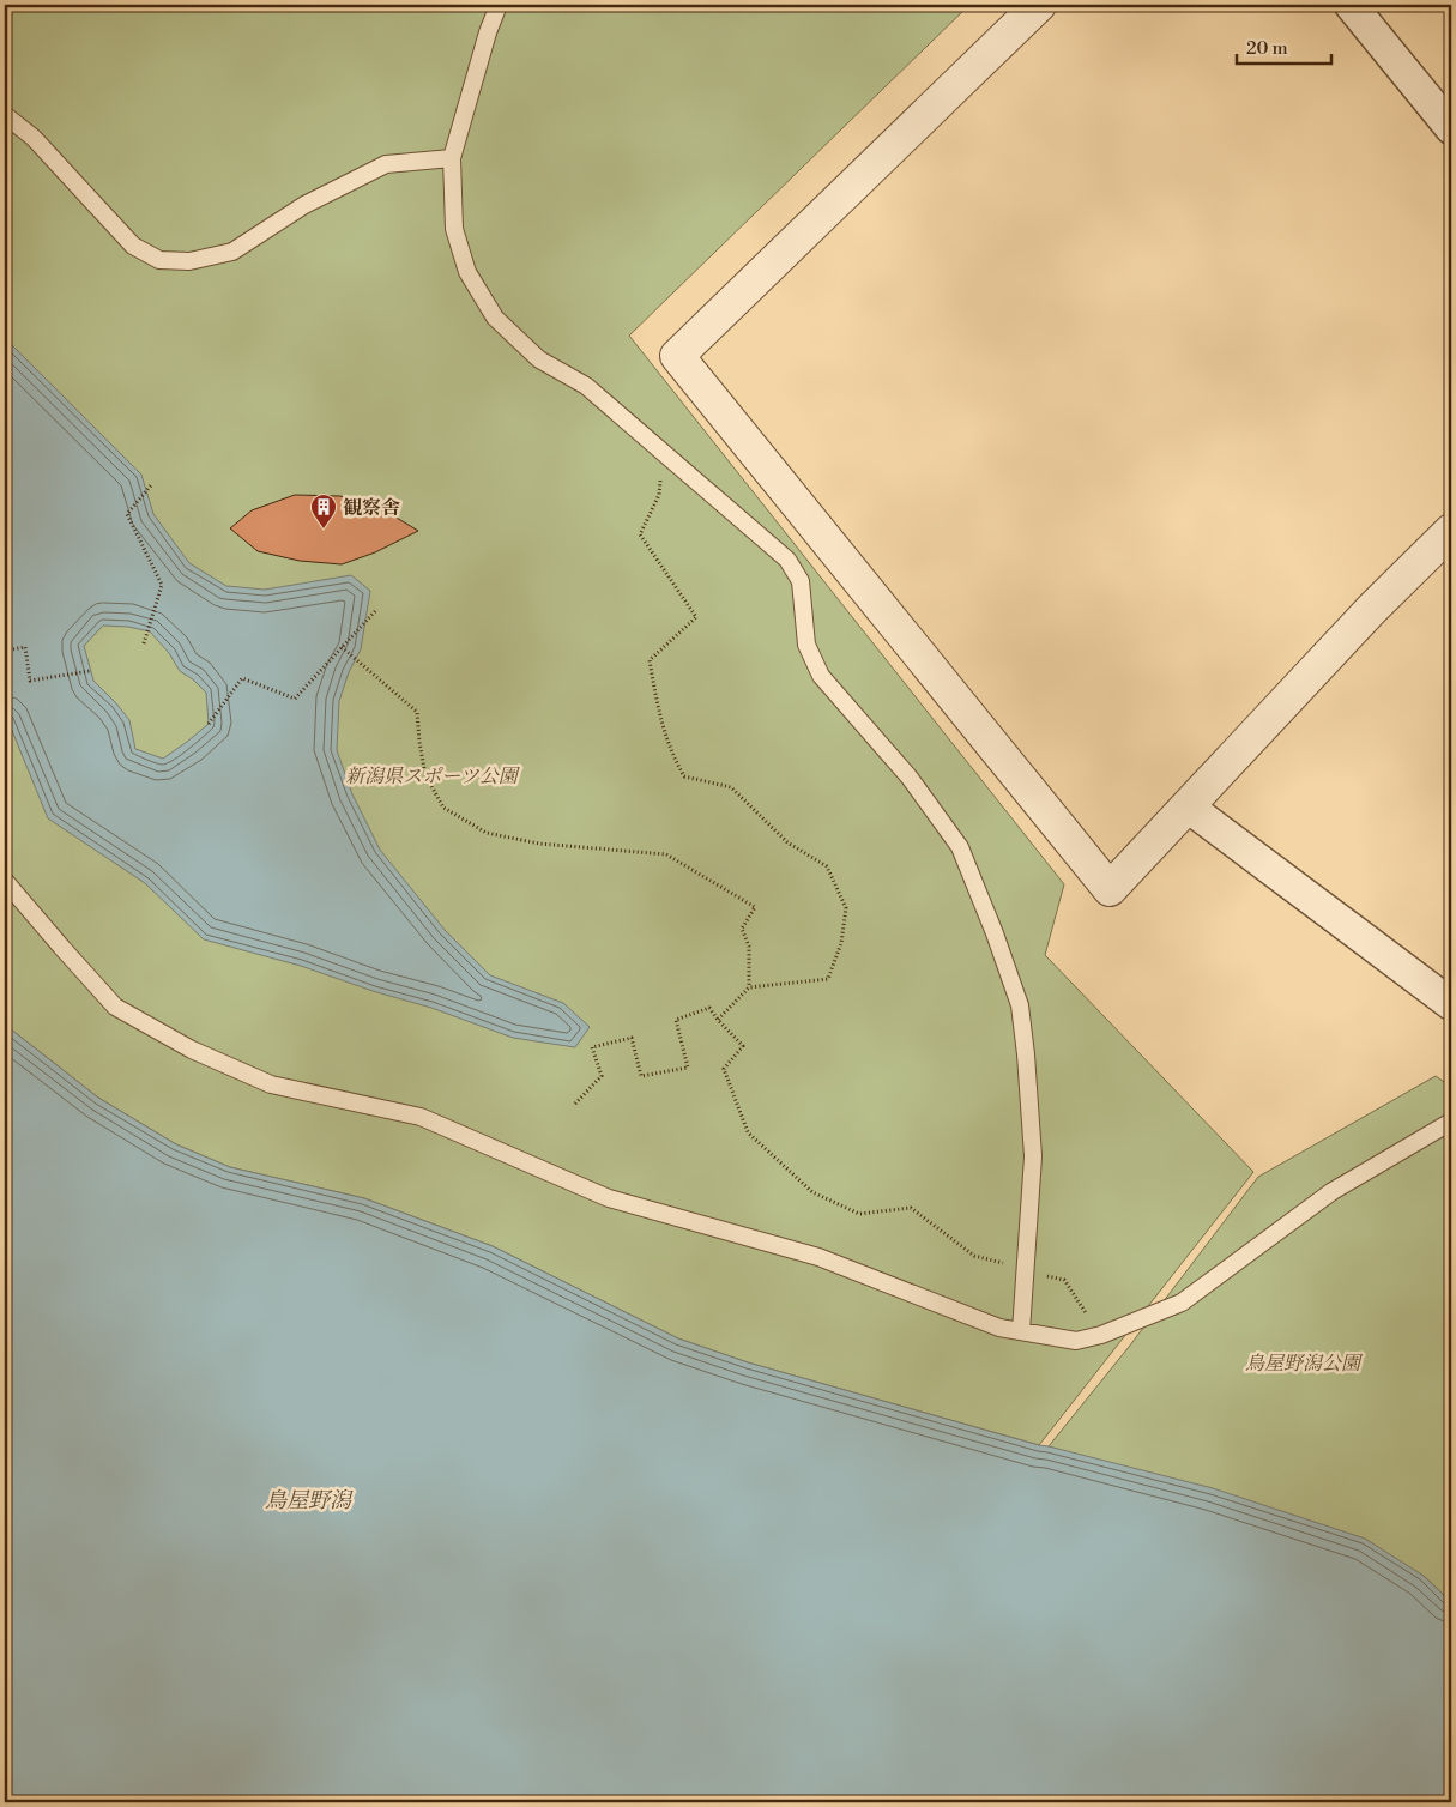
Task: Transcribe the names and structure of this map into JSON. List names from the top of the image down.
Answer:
{
  "water": ["鳥屋野潟"],
  "parks": ["新潟県スポーツ公園", "鳥屋野潟公園"],
  "places": {
    "building": ["観察舎"]
  },
  "scale_bar": "20 m"
}
